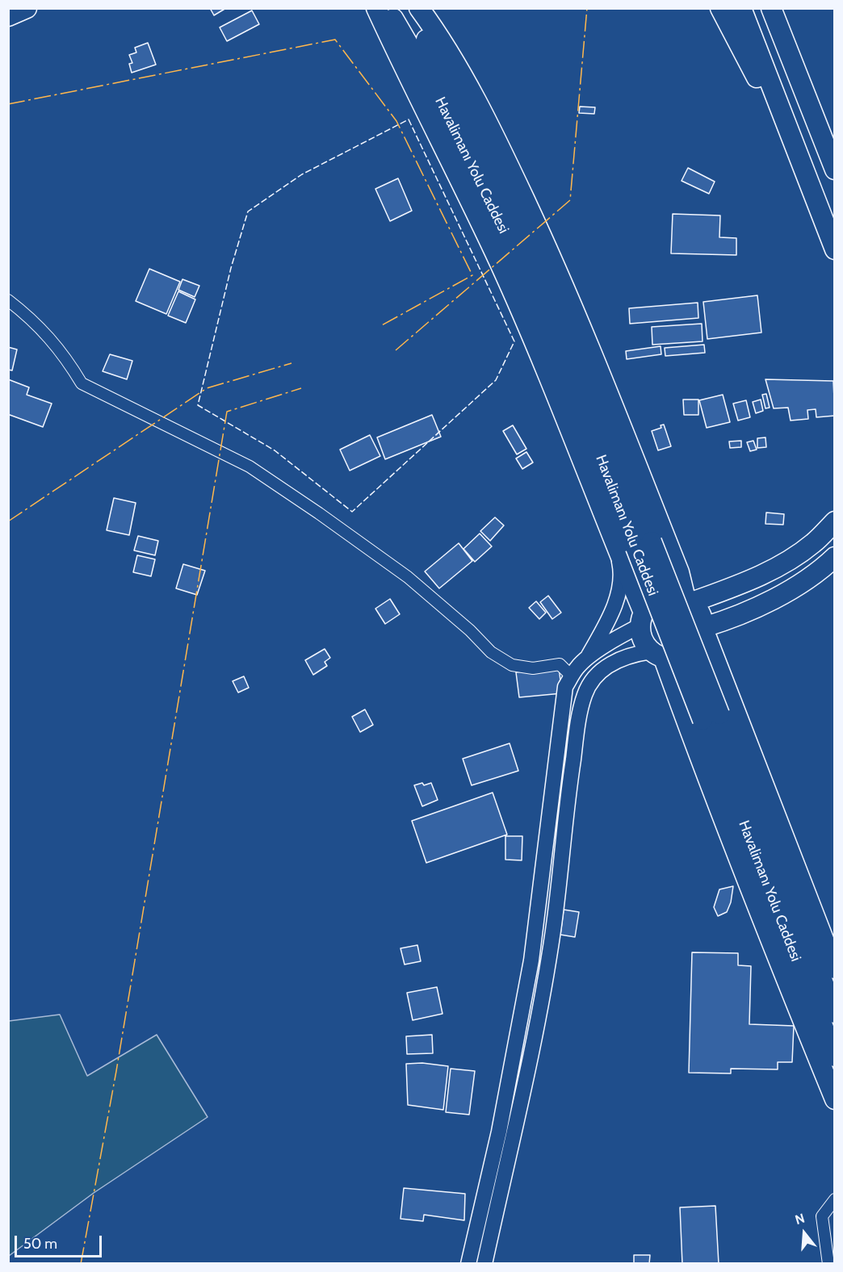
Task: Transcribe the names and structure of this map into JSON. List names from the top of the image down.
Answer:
{
  "streets": {
    "highway": ["Havalimanı Yolu Caddesi"]
  },
  "scale_bar": "50 m",
  "north": "top"
}
